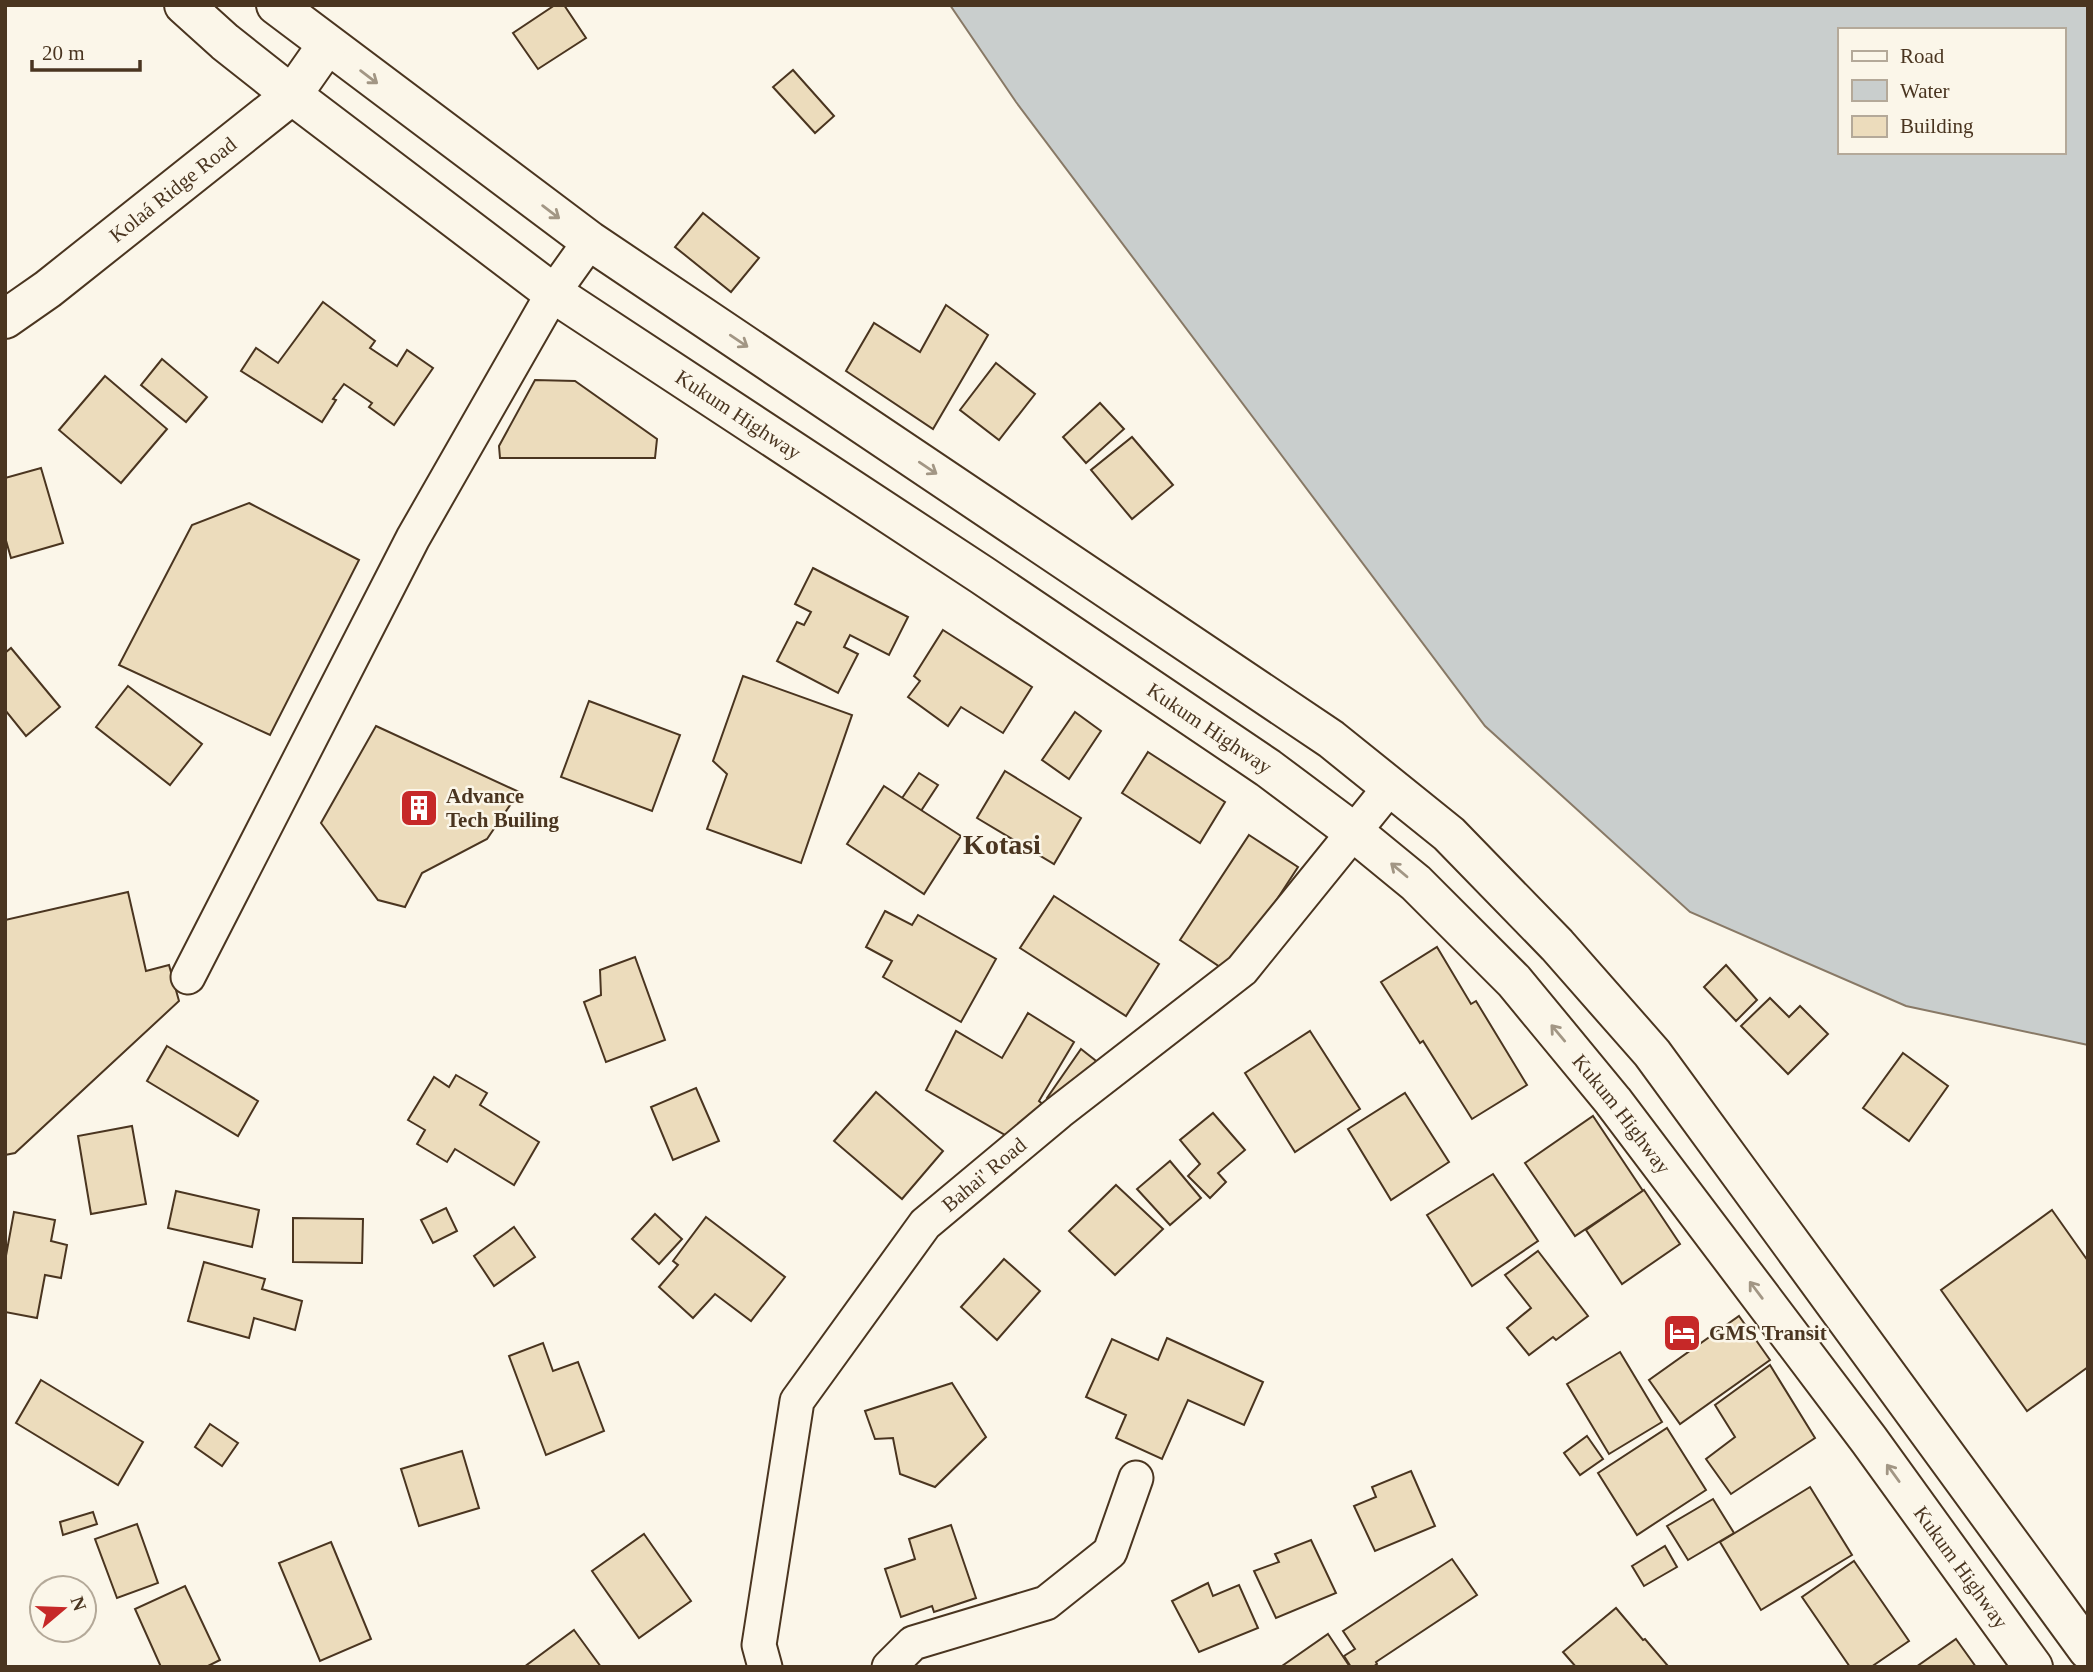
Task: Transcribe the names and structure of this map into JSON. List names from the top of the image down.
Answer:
{
  "streets": {
    "main road": ["Kolaá Ridge Road", "Kukum Highway"],
    "street": ["Bahai' Road"]
  },
  "crossings": [
    ["Kolaá Ridge Road", "Kukum Highway"],
    ["Kukum Highway", "Bahai' Road"]
  ],
  "districts": ["Kotasi"],
  "places": {
    "building": ["Advance Tech Builing"],
    "hotel": ["GMS Transit"]
  },
  "legend": ["Road", "Water", "Building"],
  "scale_bar": "20 m",
  "north": "right"
}
